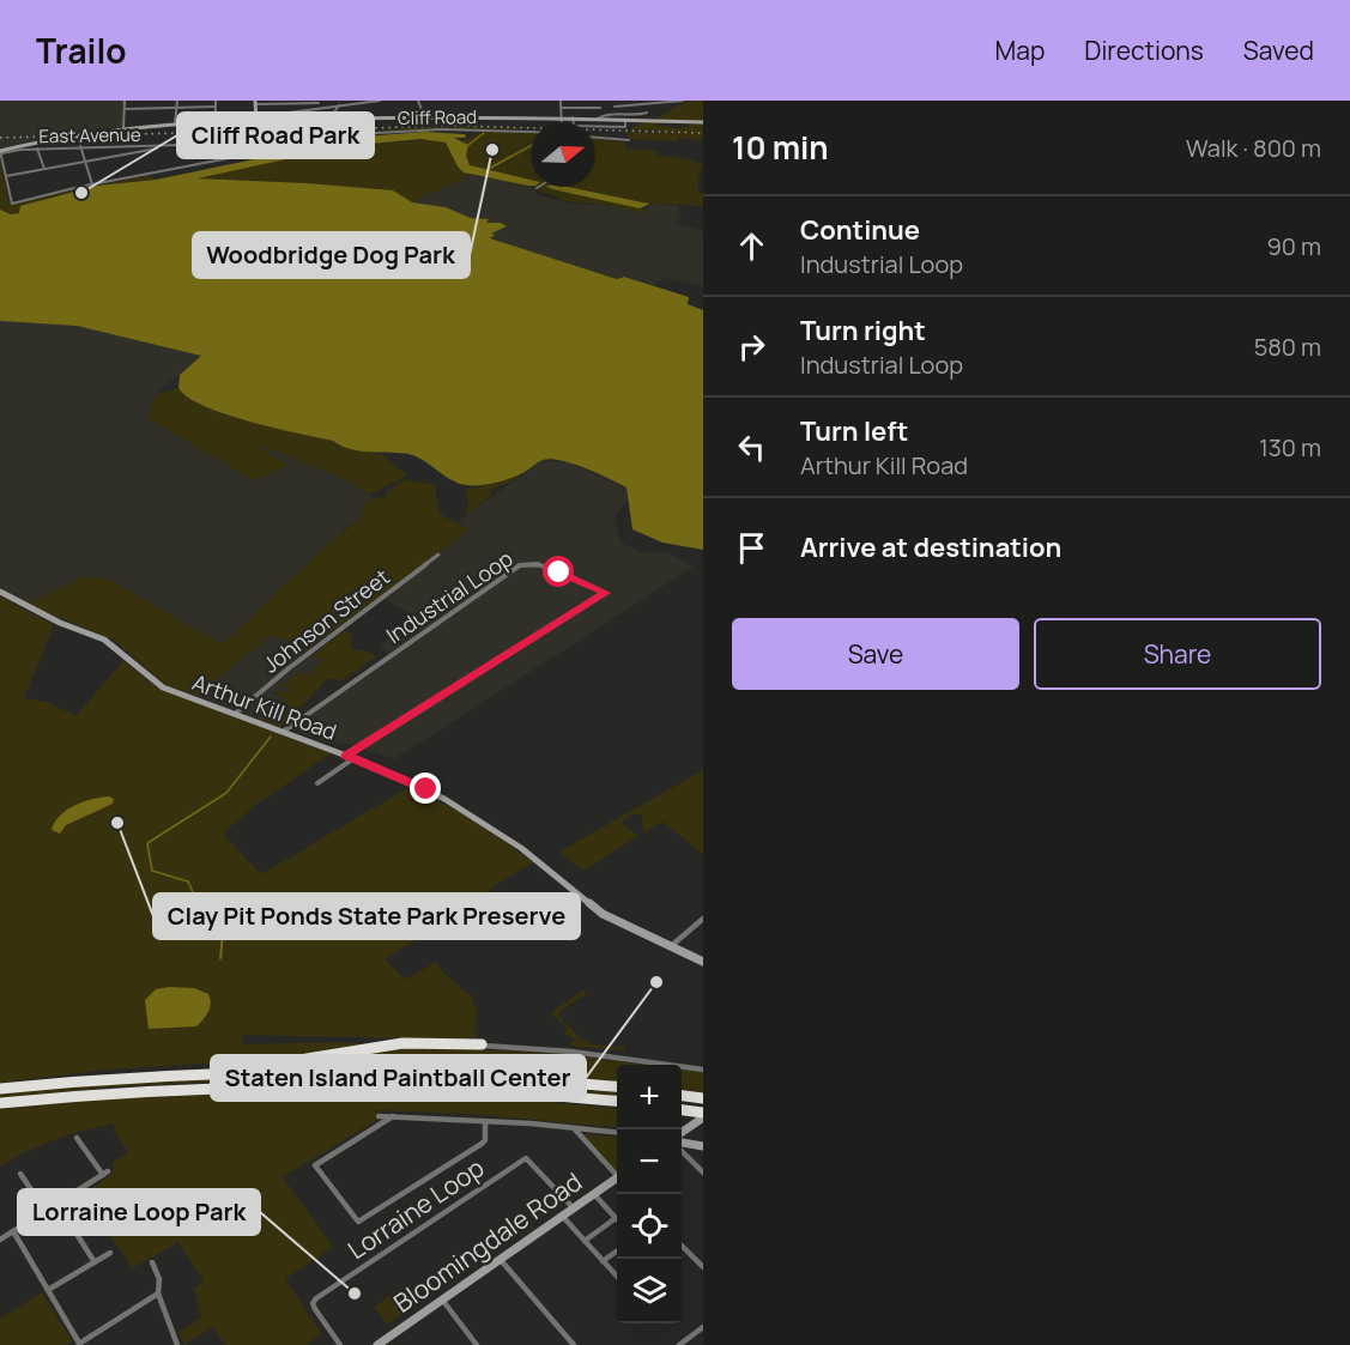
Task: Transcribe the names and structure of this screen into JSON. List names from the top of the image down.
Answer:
{
  "streets": {
    "street": [
      "Cliff Road",
      "East Avenue",
      "Industrial Loop",
      "Johnson Street",
      "Arthur Kill Road",
      "Lorraine Loop",
      "Bloomingdale Road"
    ]
  },
  "crossings": [
    ["Cliff Road", "East Avenue"],
    ["Industrial Loop", "Arthur Kill Road"],
    ["Johnson Street", "Arthur Kill Road"],
    ["Lorraine Loop", "Bloomingdale Road"]
  ],
  "places": [
    "Woodbridge Dog Park",
    "Cliff Road Park",
    "Clay Pit Ponds State Park Preserve",
    "Staten Island Paintball Center",
    "Lorraine Loop Park"
  ],
  "north": "right",
  "page": {
    "header": "Trailo",
    "nav": ["Map", "Directions", "Saved"],
    "heading": ["10 min", "Walk · 800 m"],
    "list": [
      ["Continue", "Industrial Loop", "90 m"],
      ["Turn right", "Industrial Loop", "580 m"],
      ["Turn left", "Arthur Kill Road", "130 m"],
      "Arrive at destination"
    ],
    "buttons": ["Save", "Share"],
    "map_buttons": ["+", "−"]
  }
}
